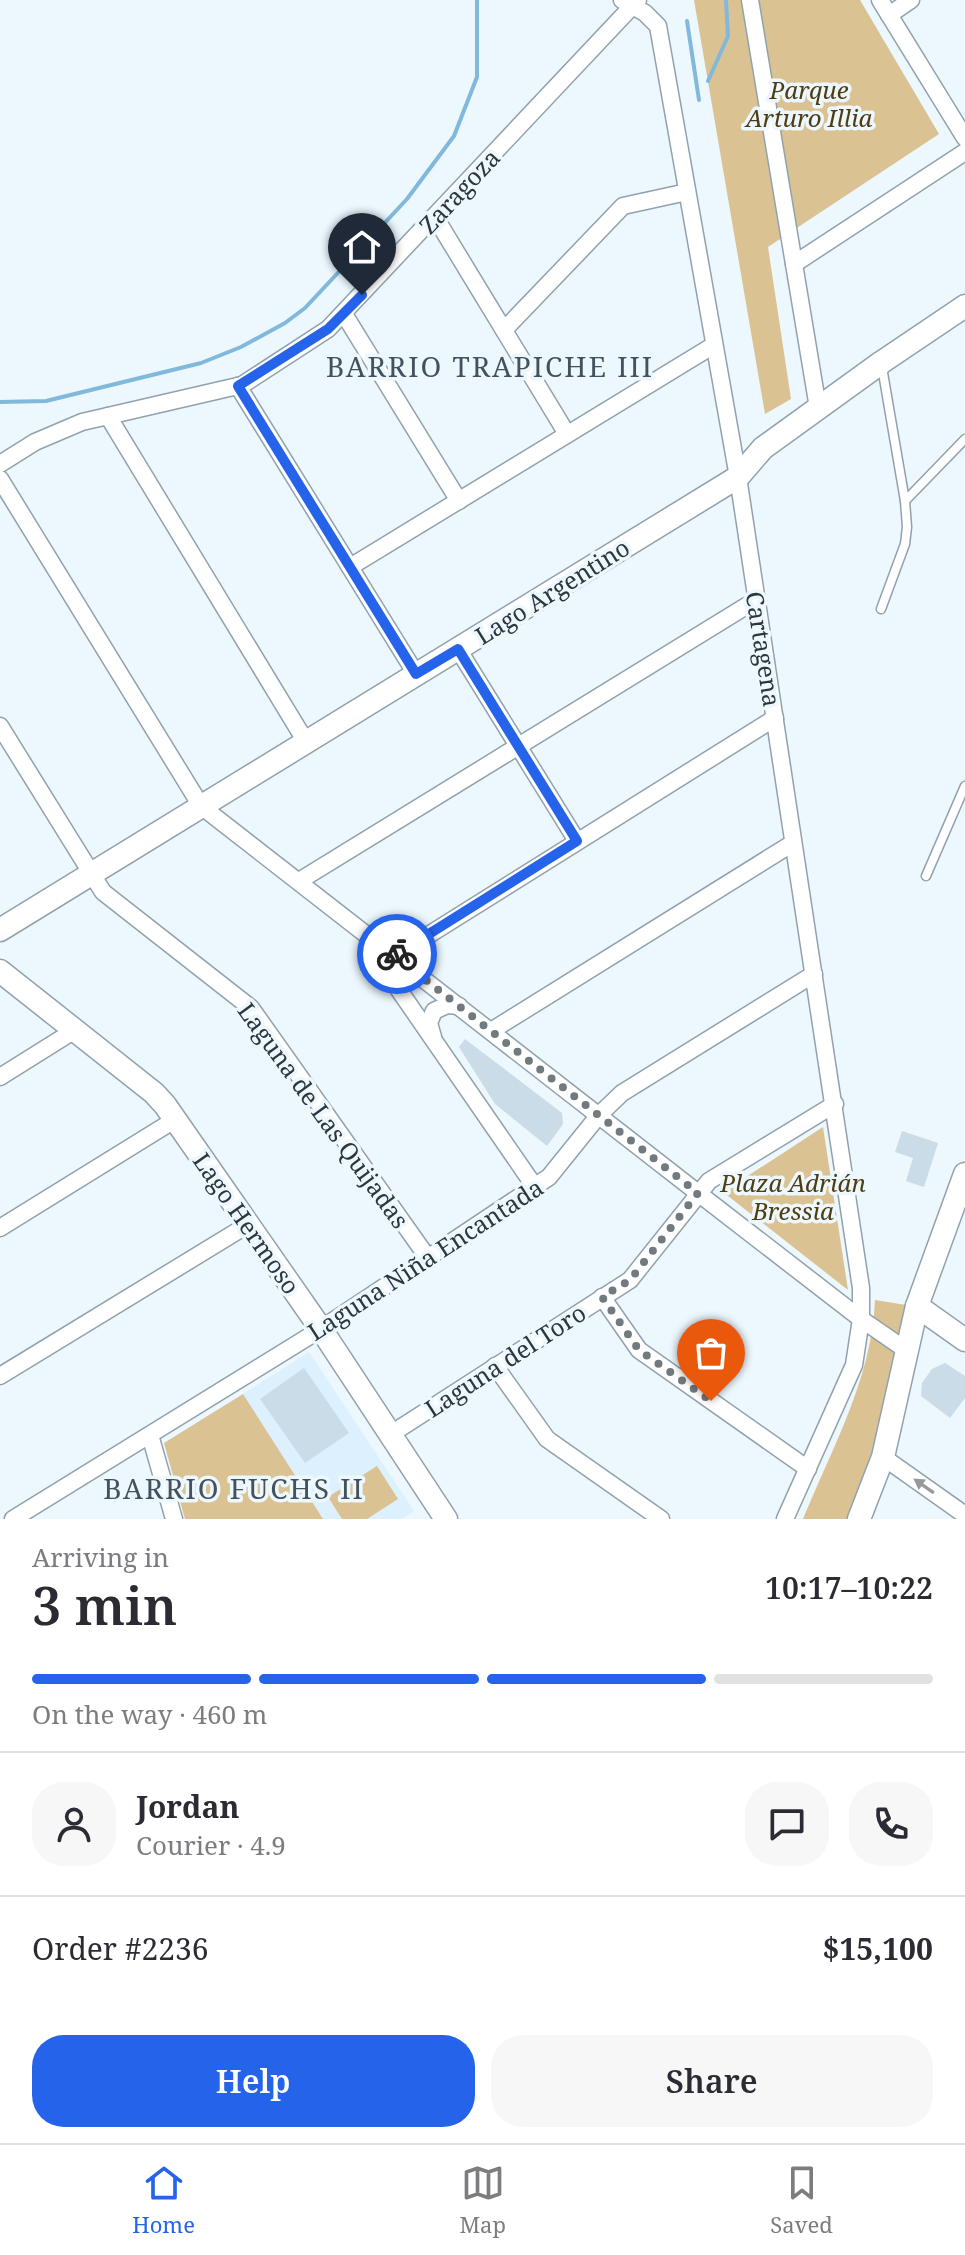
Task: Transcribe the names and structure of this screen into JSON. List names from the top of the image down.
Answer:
{
  "streets": {
    "street": [
      "Zaragoza",
      "Lago Argentino",
      "Cartagena",
      "Laguna de Las Quijadas",
      "Lago Hermoso",
      "Laguna Niña Encantada",
      "Laguna del Toro"
    ]
  },
  "crossings": [
    ["Zaragoza", "Cartagena"],
    ["Lago Argentino", "Cartagena"],
    ["Lago Argentino", "Laguna de Las Quijadas"],
    ["Cartagena", "Laguna Niña Encantada"],
    ["Cartagena", "Laguna del Toro"],
    ["Laguna de Las Quijadas", "Laguna Niña Encantada"],
    ["Lago Hermoso", "Laguna Niña Encantada"],
    ["Lago Hermoso", "Laguna del Toro"]
  ],
  "districts": ["BARRIO TRAPICHE III", "BARRIO FUCHS II"],
  "parks": ["Parque Arturo Illia", "Plaza Adrián Bressia"],
  "page": {
    "heading": ["3 min", "Arriving in", "10:17–10:22"],
    "panel": [
      "Jordan",
      "Courier · 4.9",
      "Order #2236",
      "$15,100"
    ],
    "bar": "On the way · 460 m",
    "buttons": ["Help", "Share"],
    "tabs": ["Home", "Map", "Saved"]
  }
}
